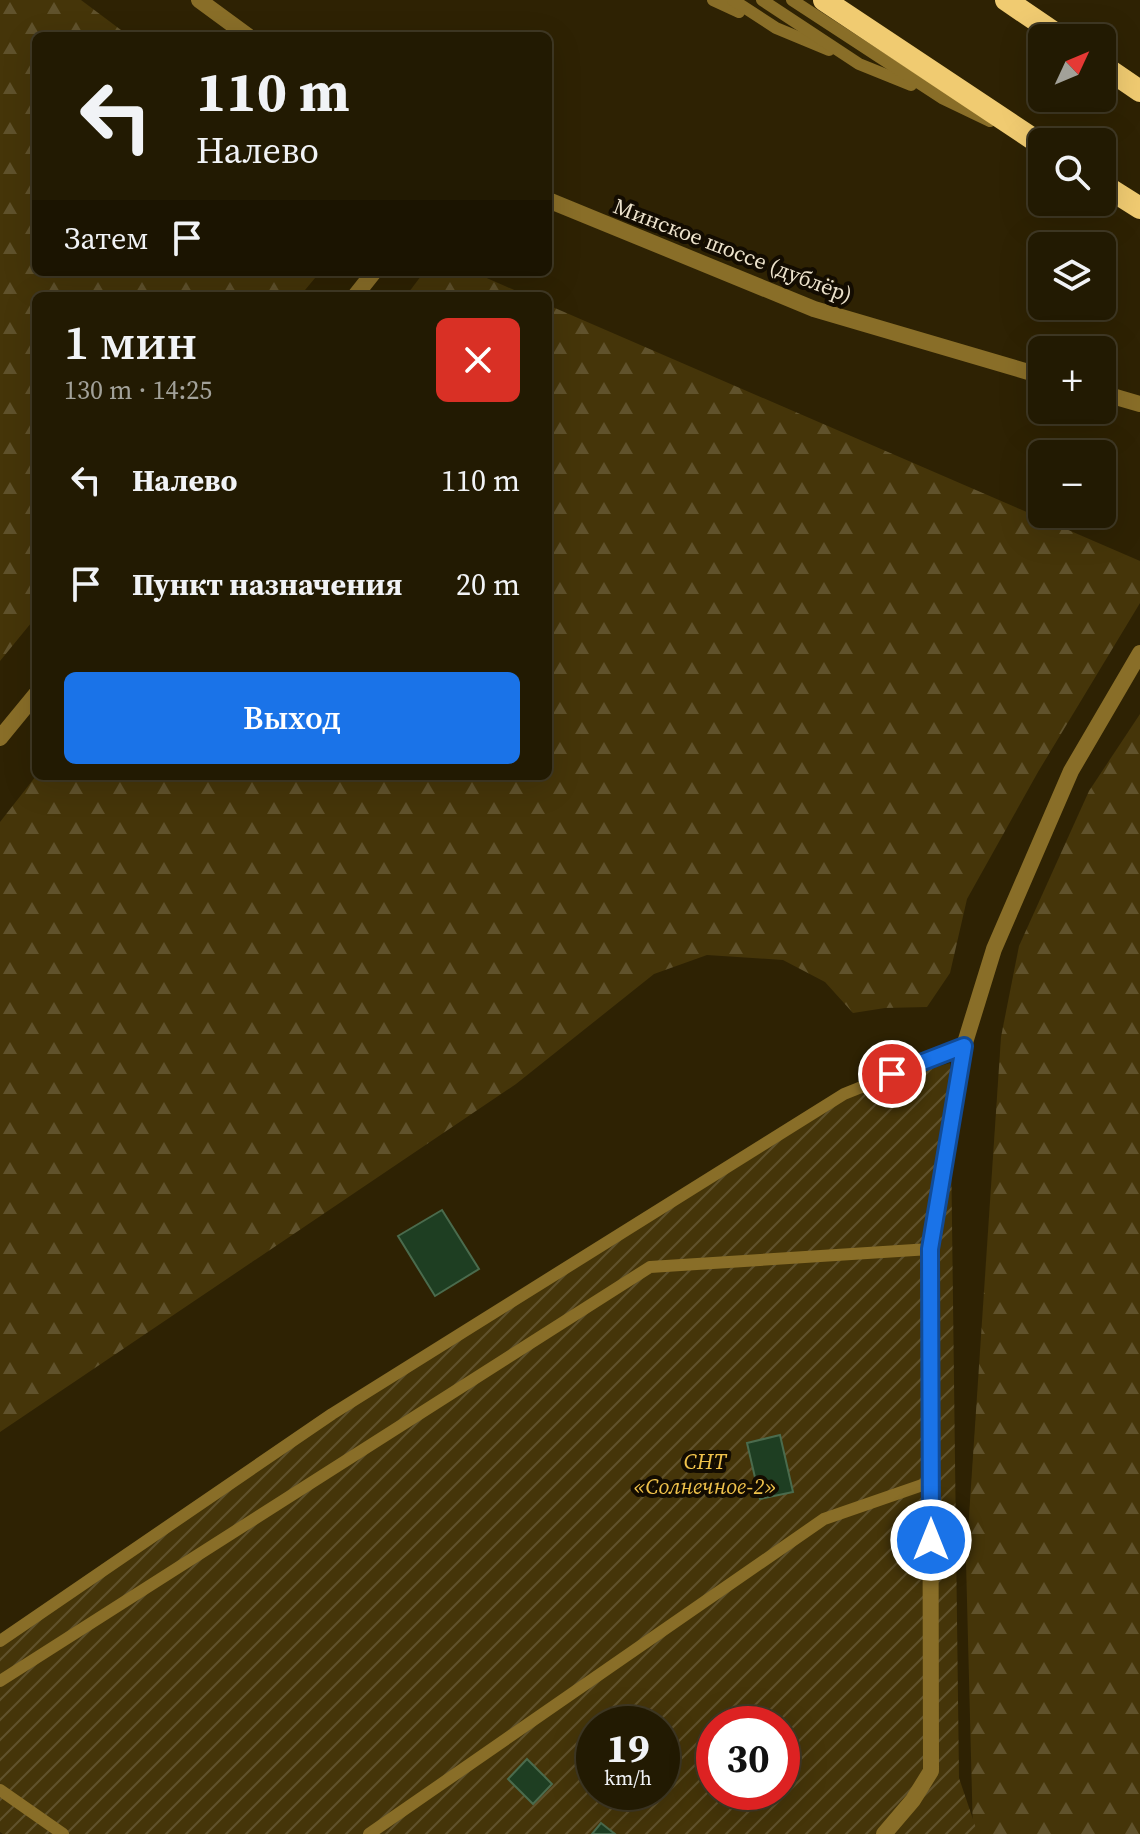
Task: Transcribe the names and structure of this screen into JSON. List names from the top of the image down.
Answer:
{
  "streets": {
    "street": ["Минское шоссе (дублёр)"]
  },
  "parks": ["СНТ «Солнечное-2»"],
  "north": "top right",
  "page": {
    "map_buttons": ["+", "−"],
    "turn": ["110 m", "Налево"],
    "then": "Затем",
    "heading": ["1 мин", "130 m · 14:25"],
    "list": [
      {
        "name": "Налево",
        "value": "110 m"
      },
      {
        "name": "Пункт назначения",
        "value": "20 m"
      }
    ],
    "buttons": "Выход",
    "speed": "19 km/h",
    "limit": "30"
  }
}
